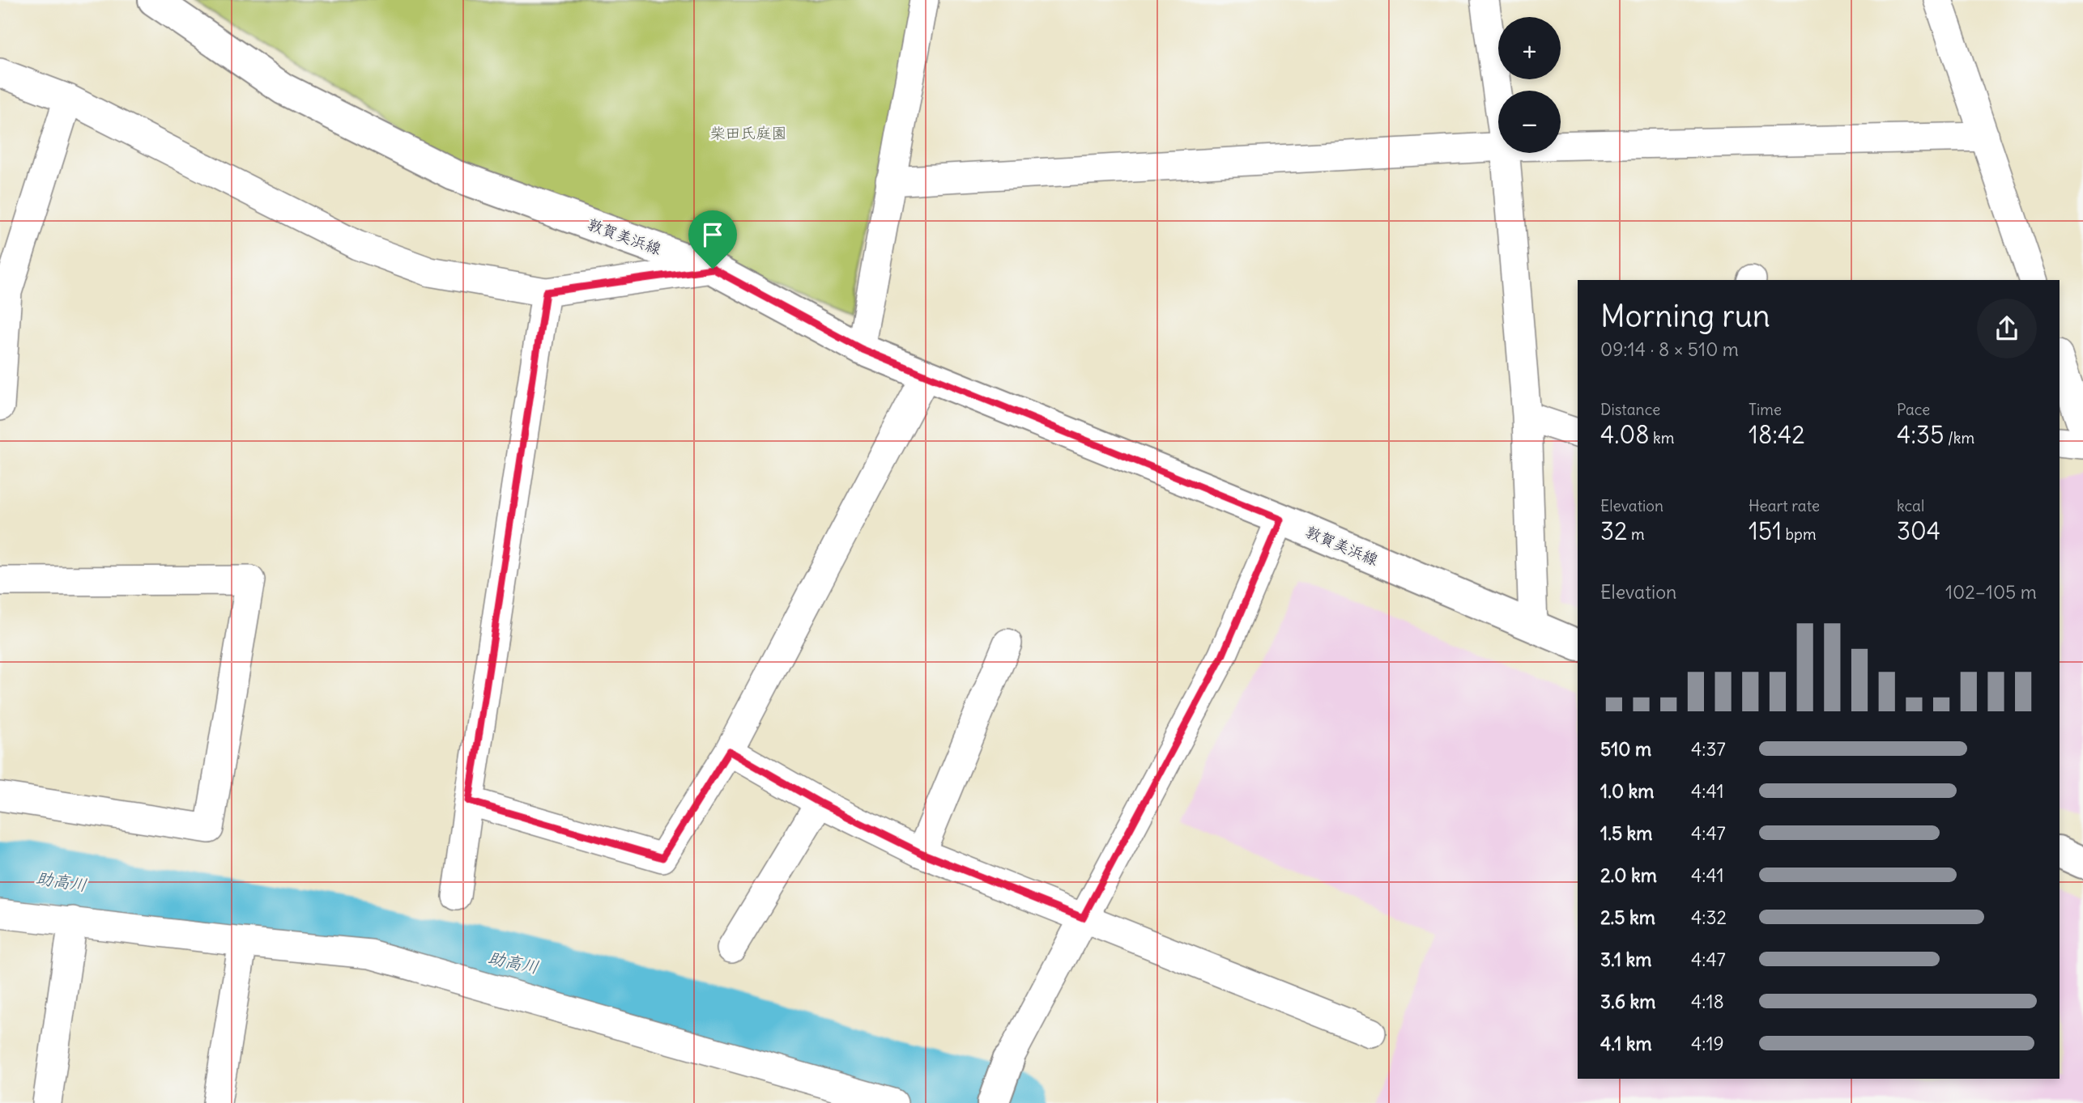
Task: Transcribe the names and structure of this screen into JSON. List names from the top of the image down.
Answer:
{
  "streets": {
    "main road": ["敦賀美浜線"]
  },
  "water": ["助高川"],
  "parks": ["柴田氏庭園"],
  "page": {
    "map_buttons": ["+", "−"],
    "heading": ["Morning run", "09:14 · 8 × 510 m"],
    "stats": [
      ["Distance", "4.08 km"],
      ["Time", "18:42"],
      ["Pace", "4:35 /km"],
      ["Elevation", "32 m"],
      ["Heart rate", "151 bpm"],
      ["kcal", "304"]
    ],
    "chart": ["Elevation", "102–105 m"],
    "list": [
      {
        "name": "510 m",
        "note": "4:37"
      },
      {
        "name": "1.0 km",
        "note": "4:41"
      },
      {
        "name": "1.5 km",
        "note": "4:47"
      },
      {
        "name": "2.0 km",
        "note": "4:41"
      },
      {
        "name": "2.5 km",
        "note": "4:32"
      },
      {
        "name": "3.1 km",
        "note": "4:47"
      },
      {
        "name": "3.6 km",
        "note": "4:18"
      },
      {
        "name": "4.1 km",
        "note": "4:19"
      }
    ]
  }
}
